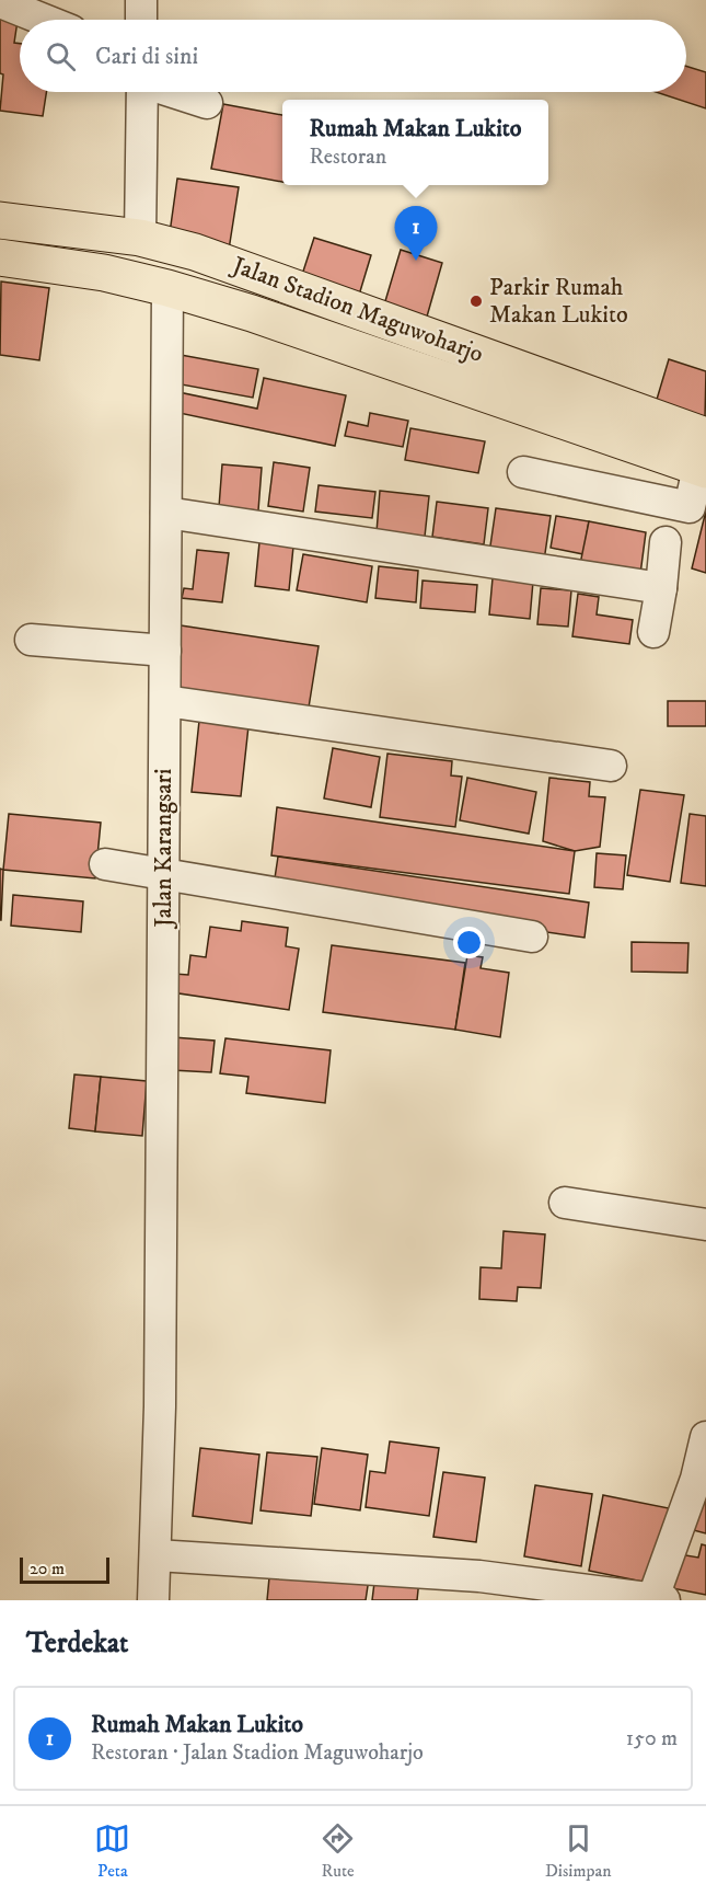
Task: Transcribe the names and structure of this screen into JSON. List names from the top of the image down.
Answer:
{
  "streets": {
    "main road": ["Jalan Stadion Maguwoharjo"],
    "street": ["Jalan Karangsari"]
  },
  "crossings": [
    ["Jalan Stadion Maguwoharjo", "Jalan Karangsari"]
  ],
  "places": ["Parkir Rumah Makan Lukito"],
  "scale_bar": "20 m",
  "page": {
    "search": "Cari di sini",
    "popup": ["Rumah Makan Lukito", "Restoran"],
    "pins": "1",
    "scale": "20 m",
    "heading": "Terdekat",
    "list": [
      {
        "mark": "1",
        "name": "Rumah Makan Lukito",
        "note": "Restoran · Jalan Stadion Maguwoharjo",
        "value": "150 m"
      }
    ],
    "nav": ["Peta", "Rute", "Disimpan"]
  }
}
